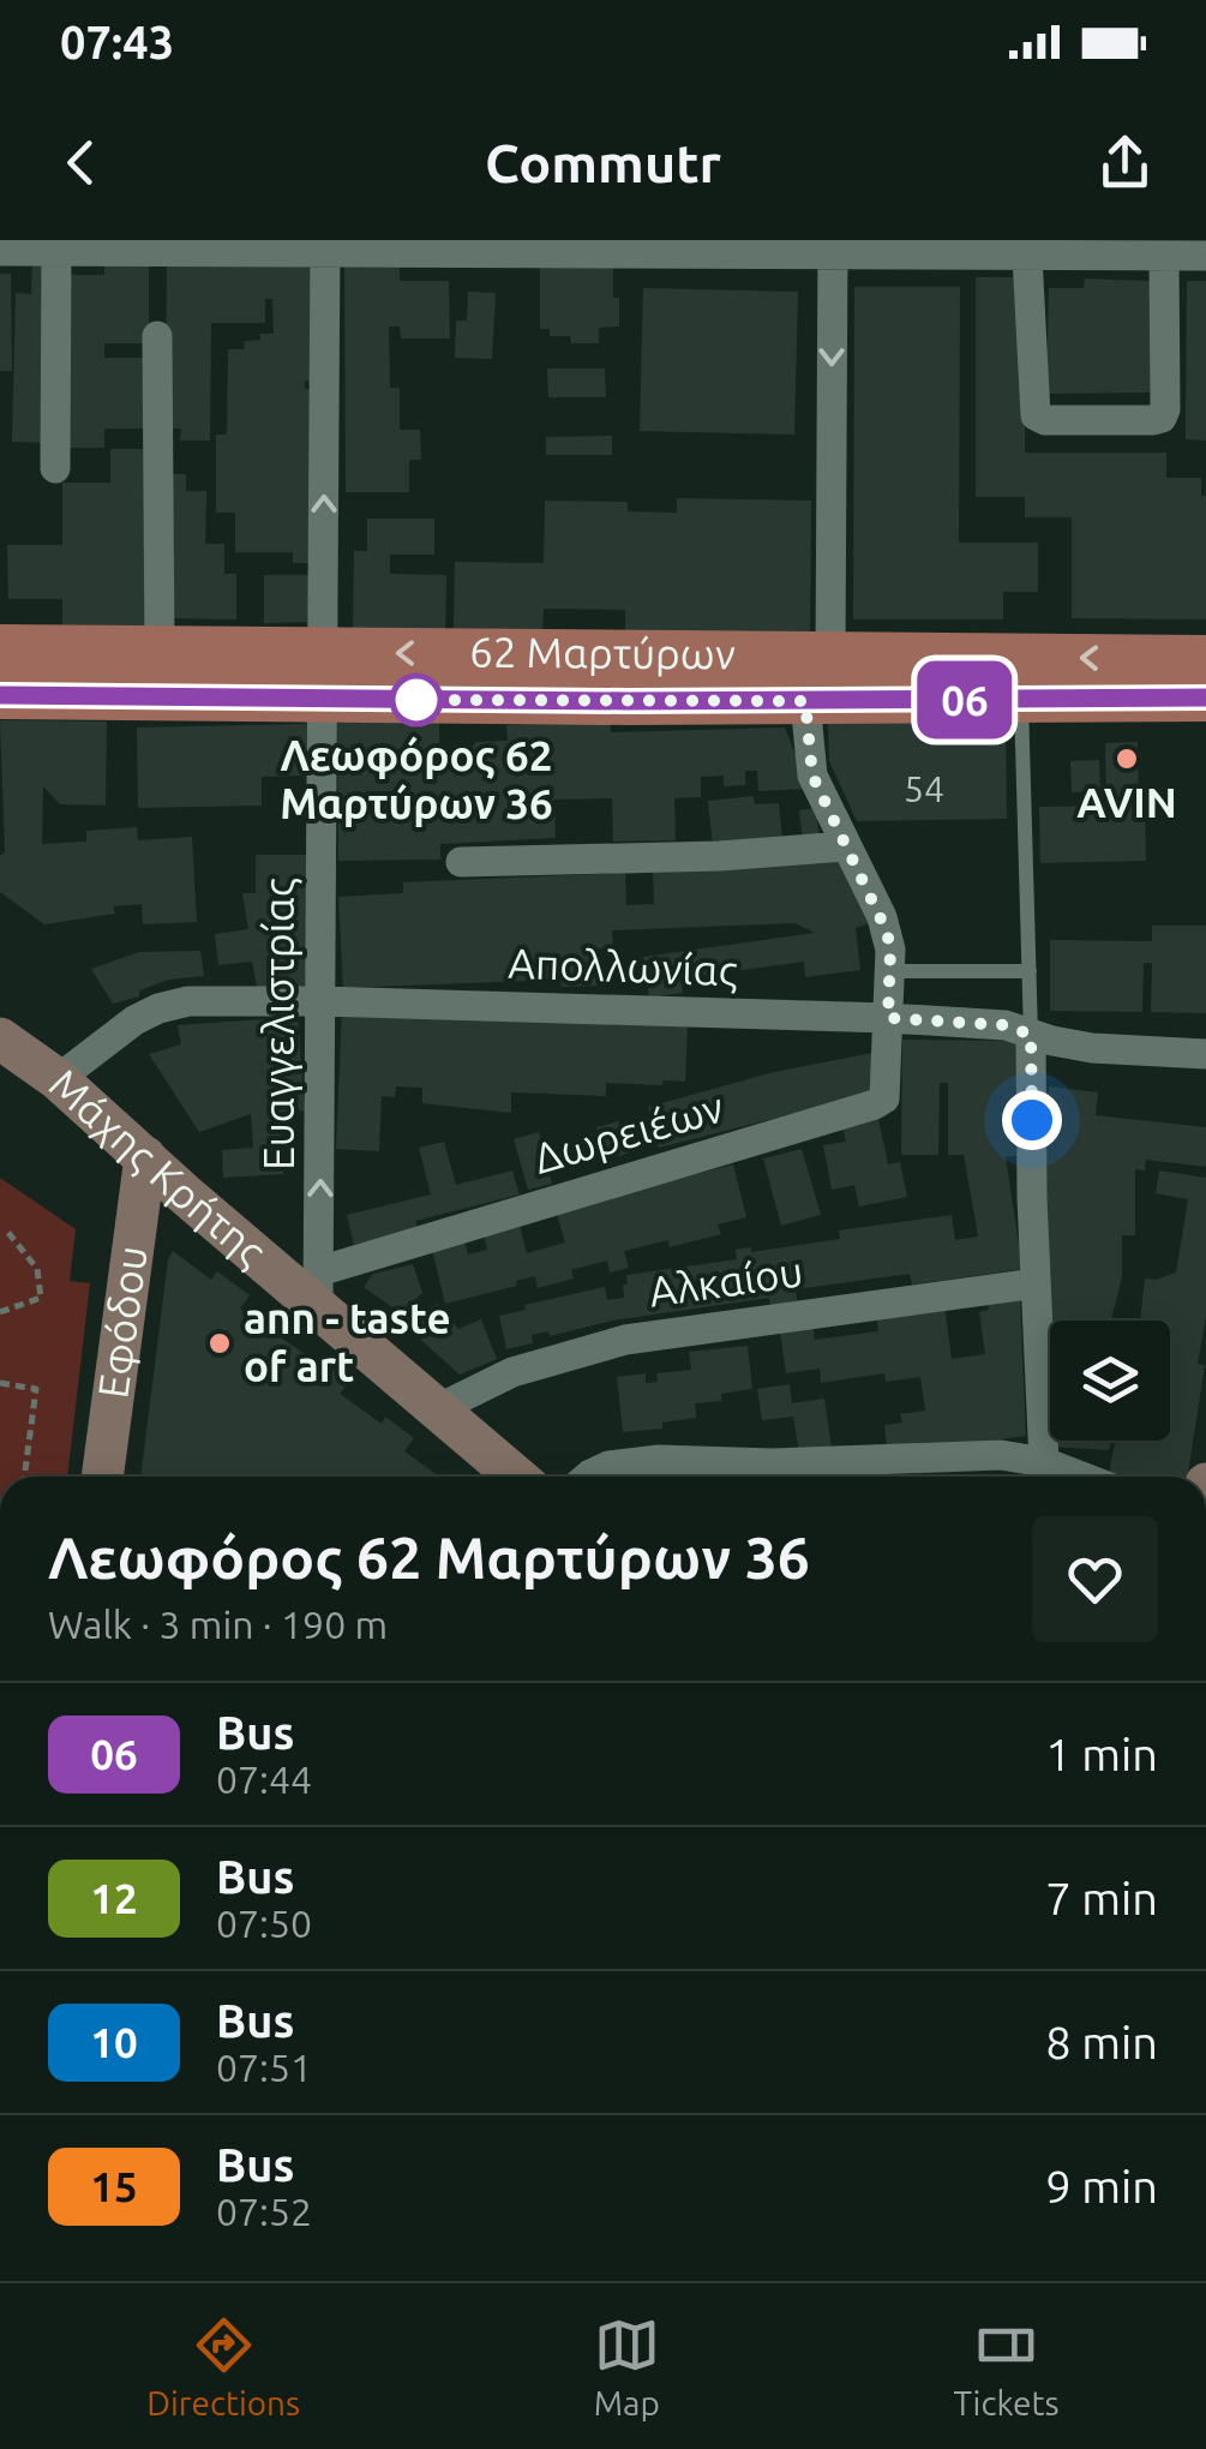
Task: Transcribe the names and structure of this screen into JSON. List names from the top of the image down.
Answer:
{
  "streets": {
    "main road": ["62 Μαρτύρων"],
    "street": [
      "Απολλωνίας",
      "Ευαγγελιστρίας",
      "Δωρειέων",
      "Μάχης Κρήτης",
      "Αλκαίου",
      "Εφόδου"
    ]
  },
  "crossings": [
    ["62 Μαρτύρων", "Ευαγγελιστρίας"],
    ["Απολλωνίας", "Ευαγγελιστρίας"],
    ["Απολλωνίας", "Δωρειέων"],
    ["Απολλωνίας", "Μάχης Κρήτης"],
    ["Ευαγγελιστρίας", "Δωρειέων"],
    ["Ευαγγελιστρίας", "Μάχης Κρήτης"],
    ["Δωρειέων", "Μάχης Κρήτης"],
    ["Μάχης Κρήτης", "Αλκαίου"],
    ["Μάχης Κρήτης", "Εφόδου"]
  ],
  "places": ["Λεωφόρος 62 Μαρτύρων 36", "AVIN", "ann - taste of art"],
  "lines": ["bus line 06"],
  "house_numbers": ["54"],
  "page": {
    "status": "07:43",
    "header": "Commutr",
    "on_map": "06",
    "heading": ["Λεωφόρος 62 Μαρτύρων 36", "Walk · 3 min · 190 m"],
    "list": [
      {
        "mark": "06",
        "name": "Bus",
        "note": "07:44",
        "value": "1 min"
      },
      {
        "mark": "12",
        "name": "Bus",
        "note": "07:50",
        "value": "7 min"
      },
      {
        "mark": "10",
        "name": "Bus",
        "note": "07:51",
        "value": "8 min"
      },
      {
        "mark": "15",
        "name": "Bus",
        "note": "07:52",
        "value": "9 min"
      }
    ],
    "tabs": ["Directions", "Map", "Tickets"]
  }
}
